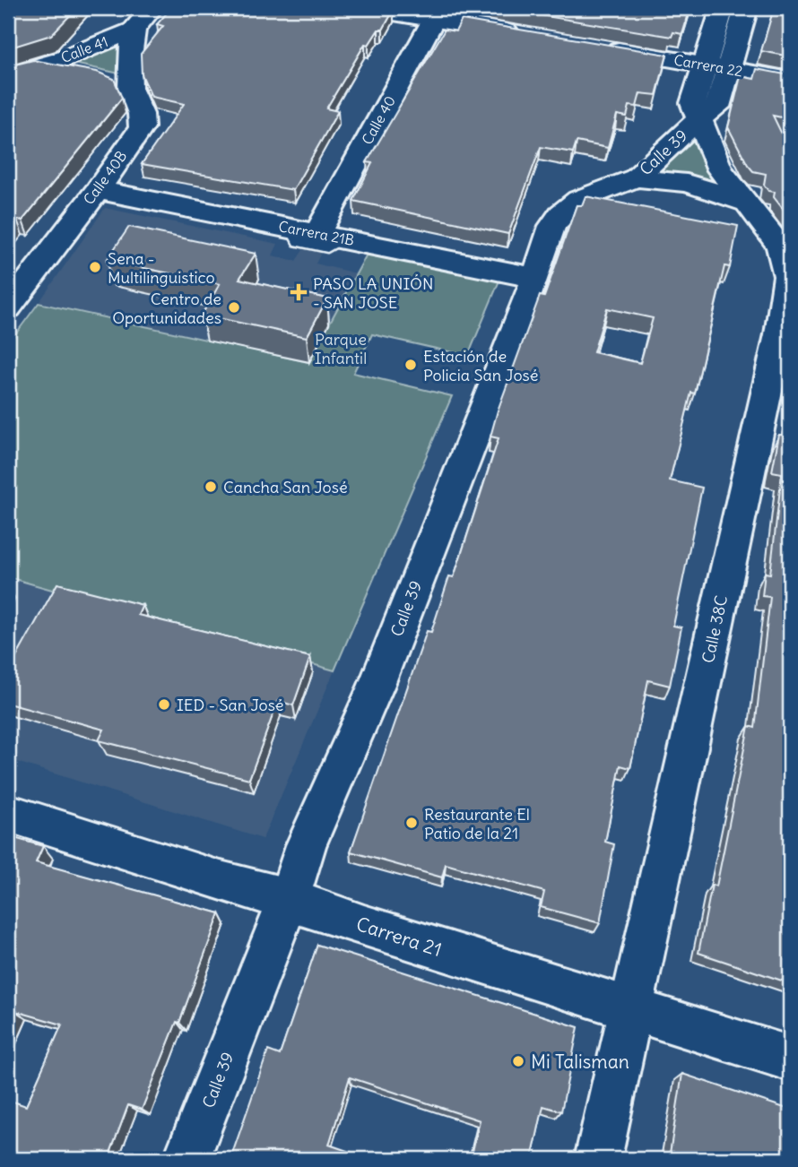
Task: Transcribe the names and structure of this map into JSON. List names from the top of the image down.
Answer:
{
  "streets": {
    "street": [
      "Calle 41",
      "Carrera 22",
      "Calle 40",
      "Calle 39",
      "Calle 40B",
      "Carrera 21B",
      "Calle 38C",
      "Carrera 21"
    ]
  },
  "crossings": [
    ["Calle 41", "Calle 40B"],
    ["Carrera 22", "Calle 39"],
    ["Calle 40", "Carrera 21B"],
    ["Calle 39", "Carrera 21B"],
    ["Calle 39", "Calle 38C"],
    ["Calle 39", "Carrera 21"],
    ["Calle 40B", "Carrera 21B"],
    ["Calle 38C", "Carrera 21"]
  ],
  "parks": ["Parque Infantil"],
  "places": {
    "other": [
      "Sena - Multilinguistico",
      "Centro de Oportunidades",
      "Estación de Policia San José",
      "Cancha San José",
      "IED - San José",
      "Restaurante El Patio de la 21",
      "Mi Talisman"
    ],
    "health": ["PASO LA UNIÓN - SAN JOSE"]
  }
}
